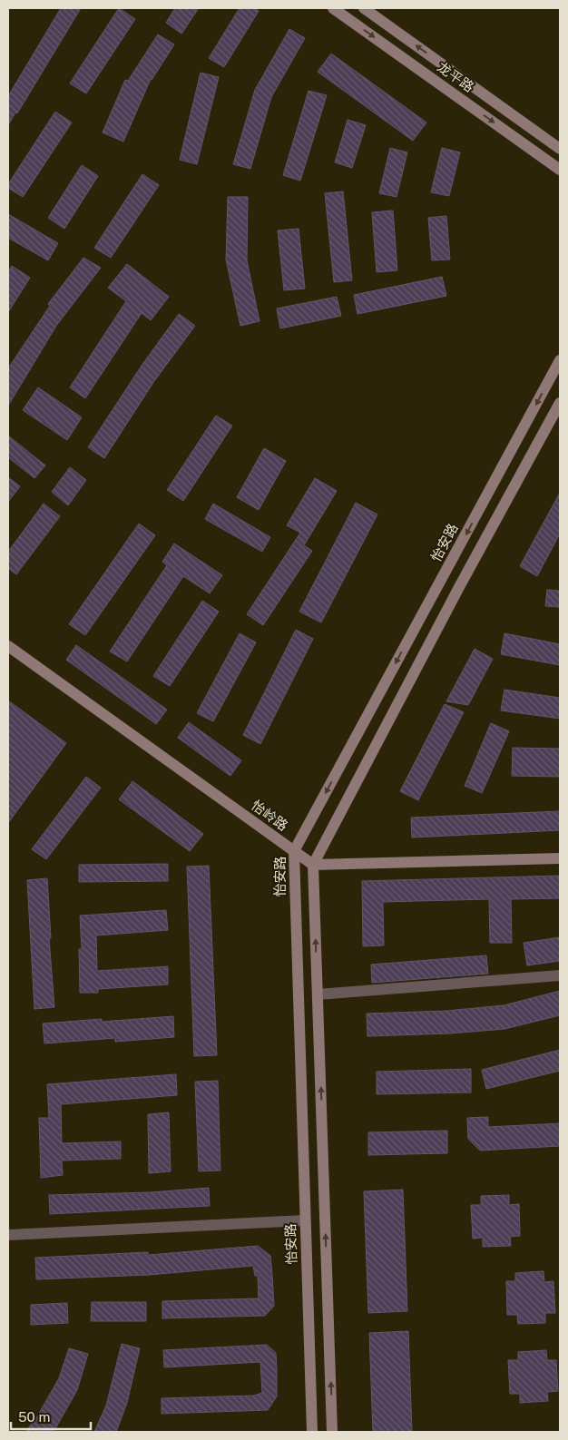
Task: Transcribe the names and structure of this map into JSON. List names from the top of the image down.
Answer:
{
  "streets": {
    "street": ["龙平路", "怡安路", "怡岭路"]
  },
  "crossings": [
    ["怡安路", "怡岭路"]
  ],
  "scale_bar": "50 m"
}
